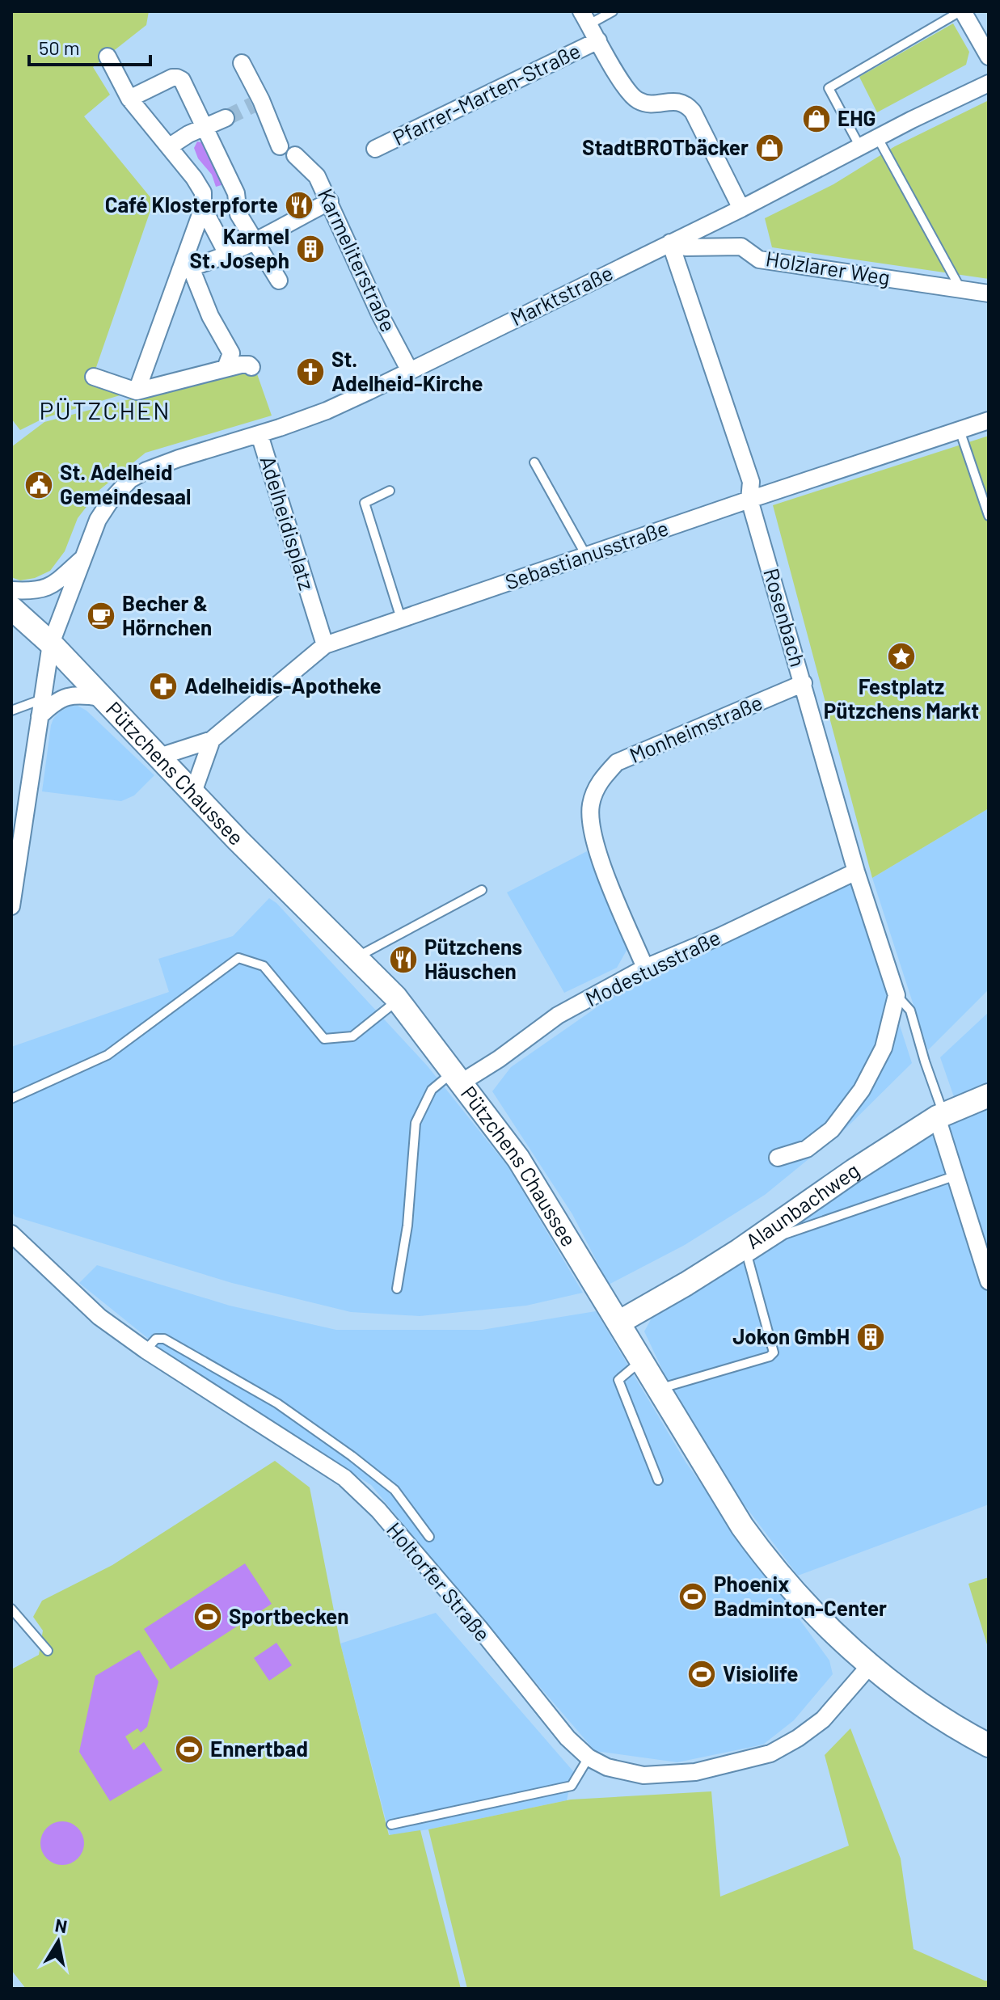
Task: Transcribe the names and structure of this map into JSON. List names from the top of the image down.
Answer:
{
  "streets": {
    "street": [
      "Pfarrer-Marten-Straße",
      "Karmeliterstraße",
      "Holzlarer Weg",
      "Marktstraße",
      "Adelheidisplatz",
      "Sebastianusstraße",
      "Rosenbach",
      "Monheimstraße",
      "Pützchens Chaussee",
      "Modestusstraße",
      "Alaunbachweg",
      "Holtorfer Straße"
    ]
  },
  "crossings": [
    ["Karmeliterstraße", "Marktstraße"],
    ["Holzlarer Weg", "Marktstraße"],
    ["Holzlarer Weg", "Rosenbach"],
    ["Marktstraße", "Adelheidisplatz"],
    ["Marktstraße", "Rosenbach"],
    ["Adelheidisplatz", "Sebastianusstraße"],
    ["Adelheidisplatz", "Pützchens Chaussee"],
    ["Sebastianusstraße", "Rosenbach"],
    ["Sebastianusstraße", "Pützchens Chaussee"],
    ["Rosenbach", "Monheimstraße"],
    ["Rosenbach", "Modestusstraße"],
    ["Rosenbach", "Alaunbachweg"],
    ["Monheimstraße", "Modestusstraße"],
    ["Pützchens Chaussee", "Modestusstraße"],
    ["Pützchens Chaussee", "Alaunbachweg"],
    ["Pützchens Chaussee", "Holtorfer Straße"]
  ],
  "districts": ["PÜTZCHEN"],
  "places": {
    "shop": ["EHG", "StadtBROTbäcker"],
    "restaurant": ["Café Klosterpforte", "Pützchens Häuschen"],
    "building": ["Karmel St. Joseph", "Jokon GmbH"],
    "church": ["St. Adelheid-Kirche"],
    "public building": ["St. Adelheid Gemeindesaal"],
    "cafe": ["Becher & Hörnchen"],
    "place": ["Festplatz Pützchens Markt"],
    "pharmacy": ["Adelheidis-Apotheke"],
    "sports": [
      "Phoenix Badminton-Center",
      "Sportbecken",
      "Visiolife",
      "Ennertbad"
    ]
  },
  "scale_bar": "50 m",
  "north": "top"
}
